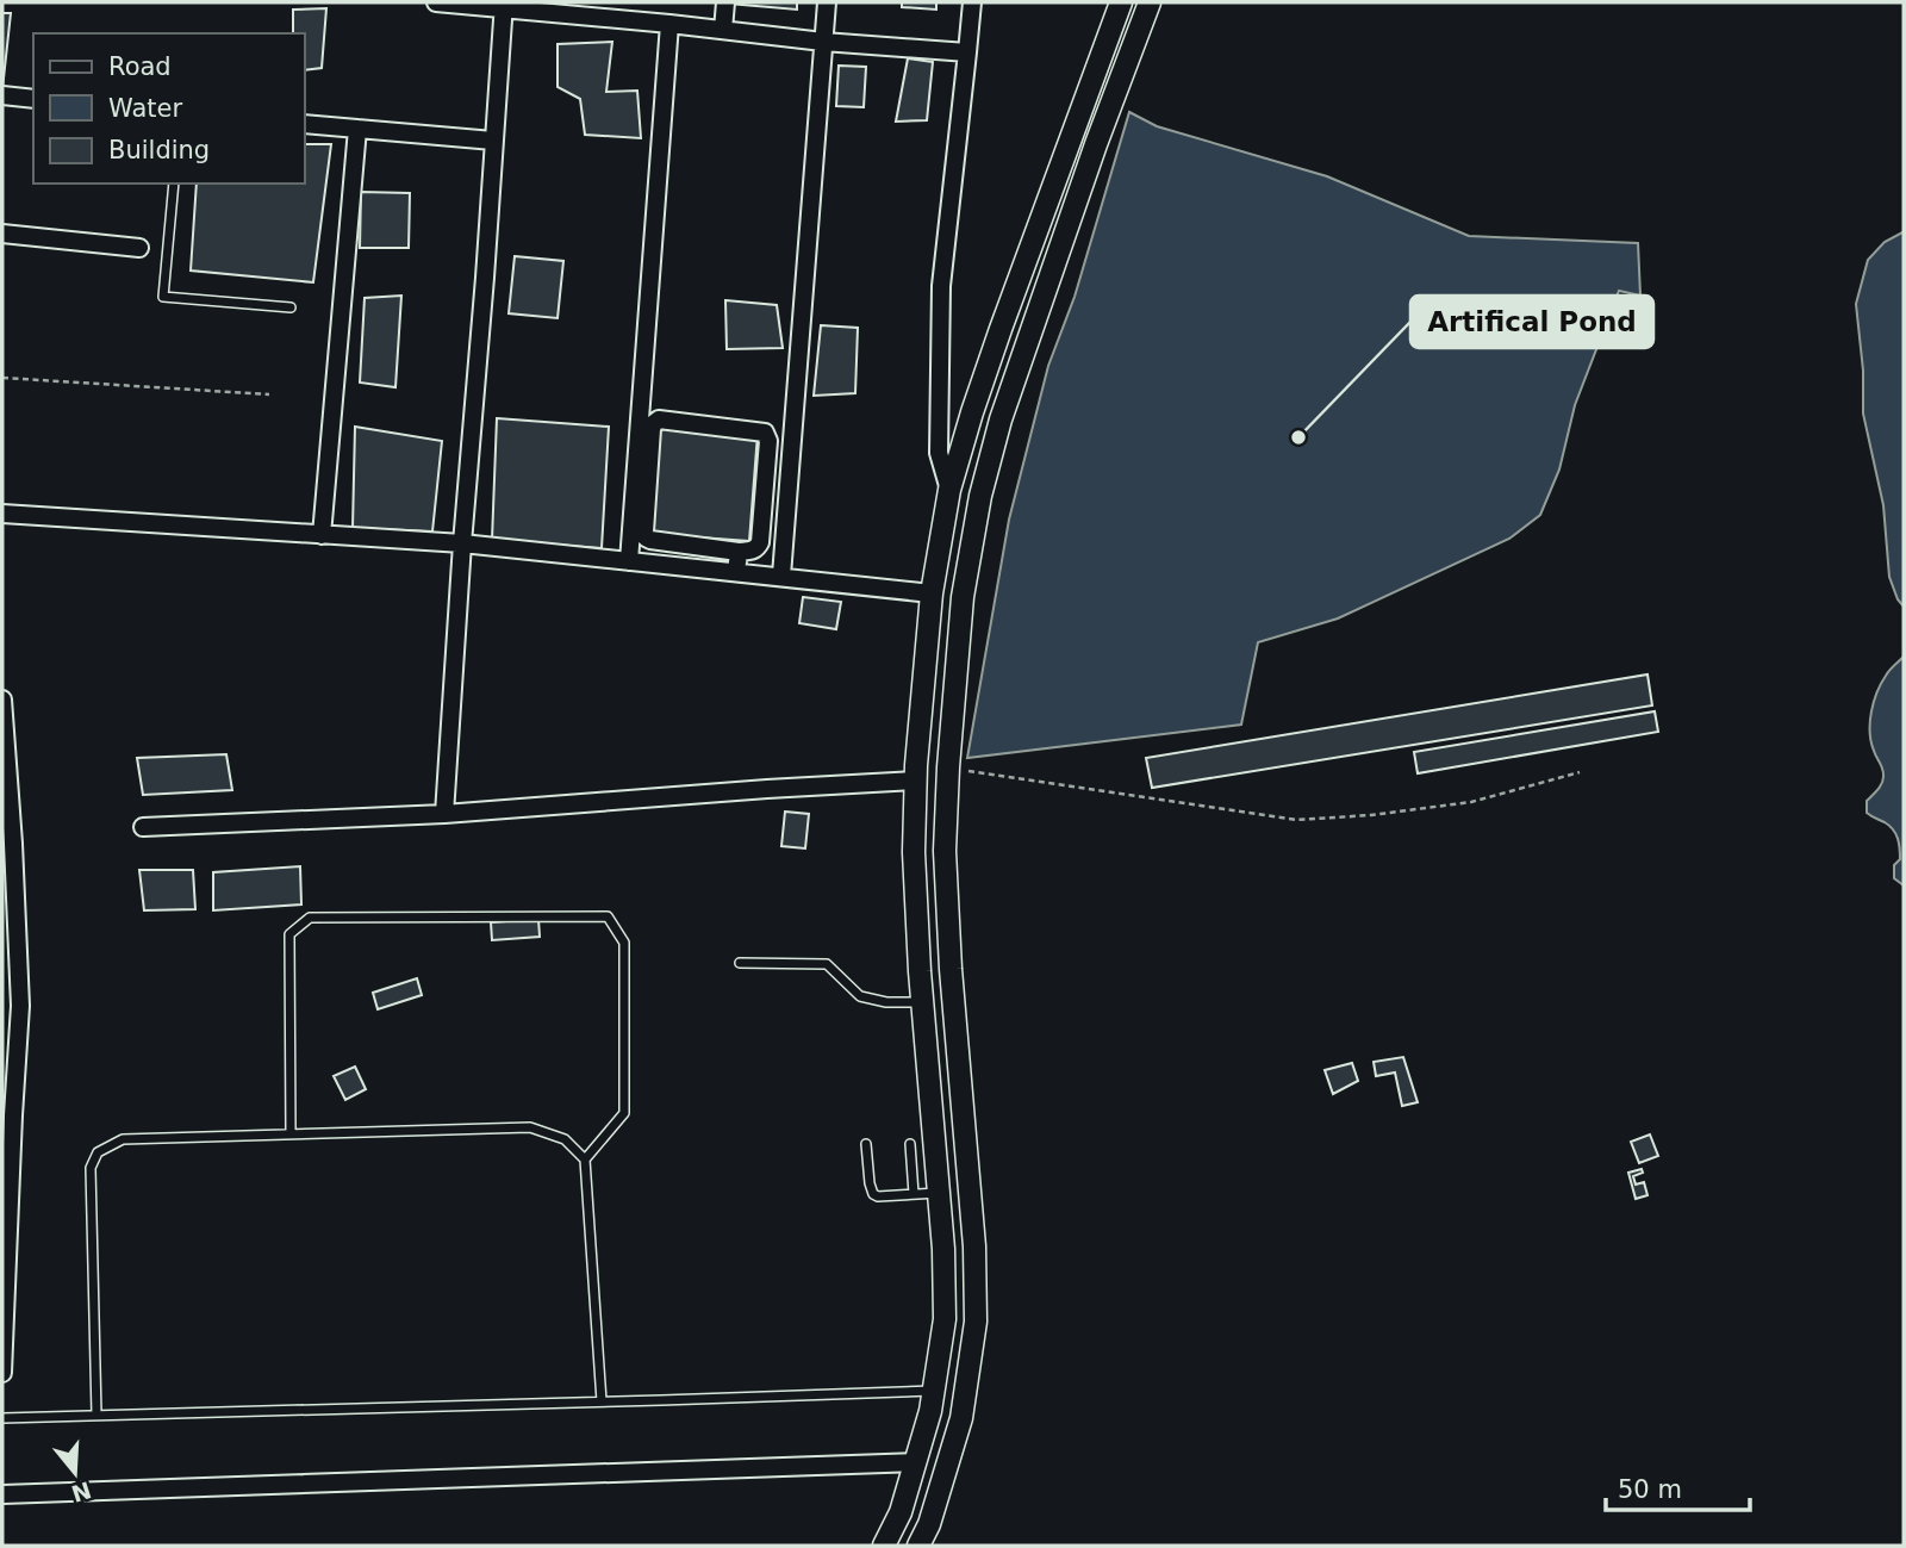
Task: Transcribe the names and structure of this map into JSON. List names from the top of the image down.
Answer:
{
  "places": ["Artifical Pond"],
  "legend": ["Road", "Water", "Building"],
  "scale_bar": "50 m",
  "north": "bottom"
}
